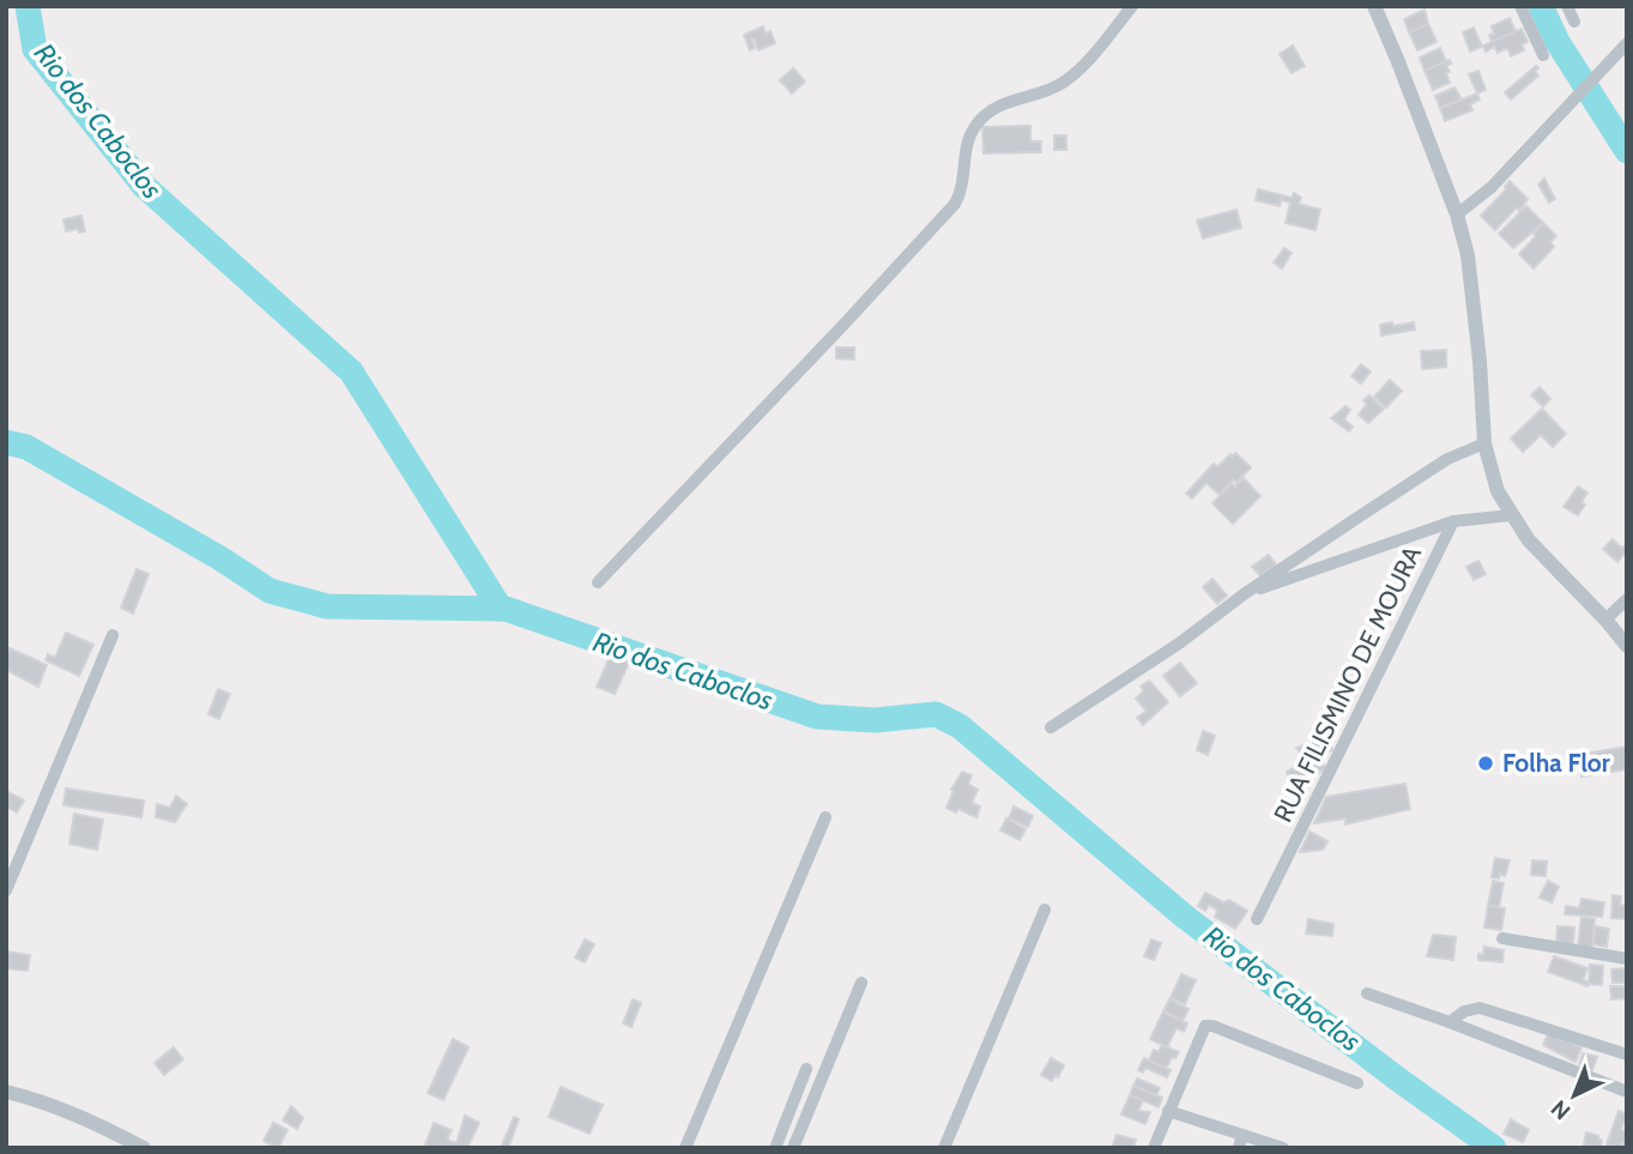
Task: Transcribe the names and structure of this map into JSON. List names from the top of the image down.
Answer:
{
  "streets": {
    "street": ["RUA FILISMINO DE MOURA"]
  },
  "water": ["Rio dos Caboclos"],
  "places": ["Folha Flor"],
  "north": "bottom left"
}
